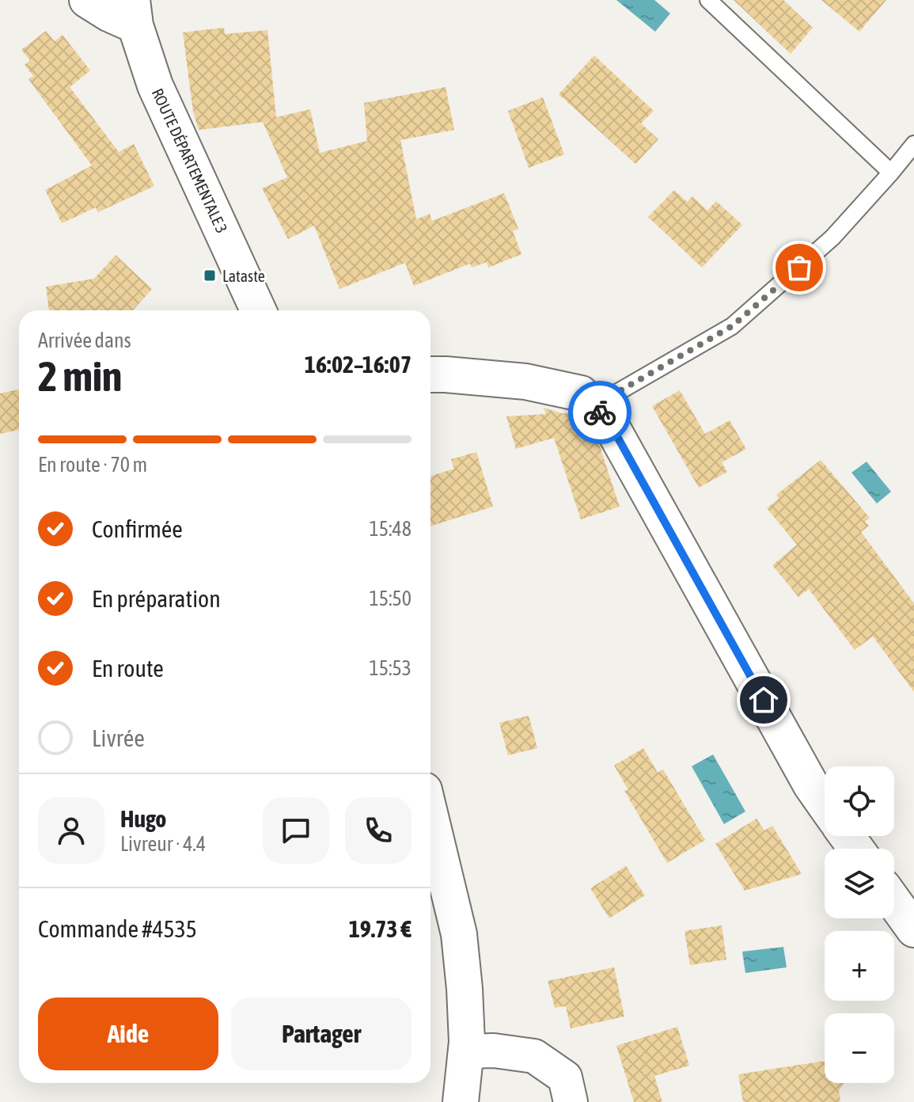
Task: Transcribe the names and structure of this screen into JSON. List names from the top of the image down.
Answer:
{
  "streets": {
    "street": ["ROUTE DÉPARTEMENTALE 3"]
  },
  "places": {
    "transit": ["Lataste"]
  },
  "page": {
    "heading": ["2 min", "Arrivée dans", "16:02–16:07"],
    "panel": [
      "Hugo",
      "Livreur · 4.4",
      "Commande #4535",
      "19.73 €"
    ],
    "bar": "En route · 70 m",
    "list": [
      ["Confirmée", "15:48"],
      ["En préparation", "15:50"],
      ["En route", "15:53"],
      "Livrée"
    ],
    "map_buttons": ["+", "−"],
    "buttons": ["Aide", "Partager"]
  }
}
